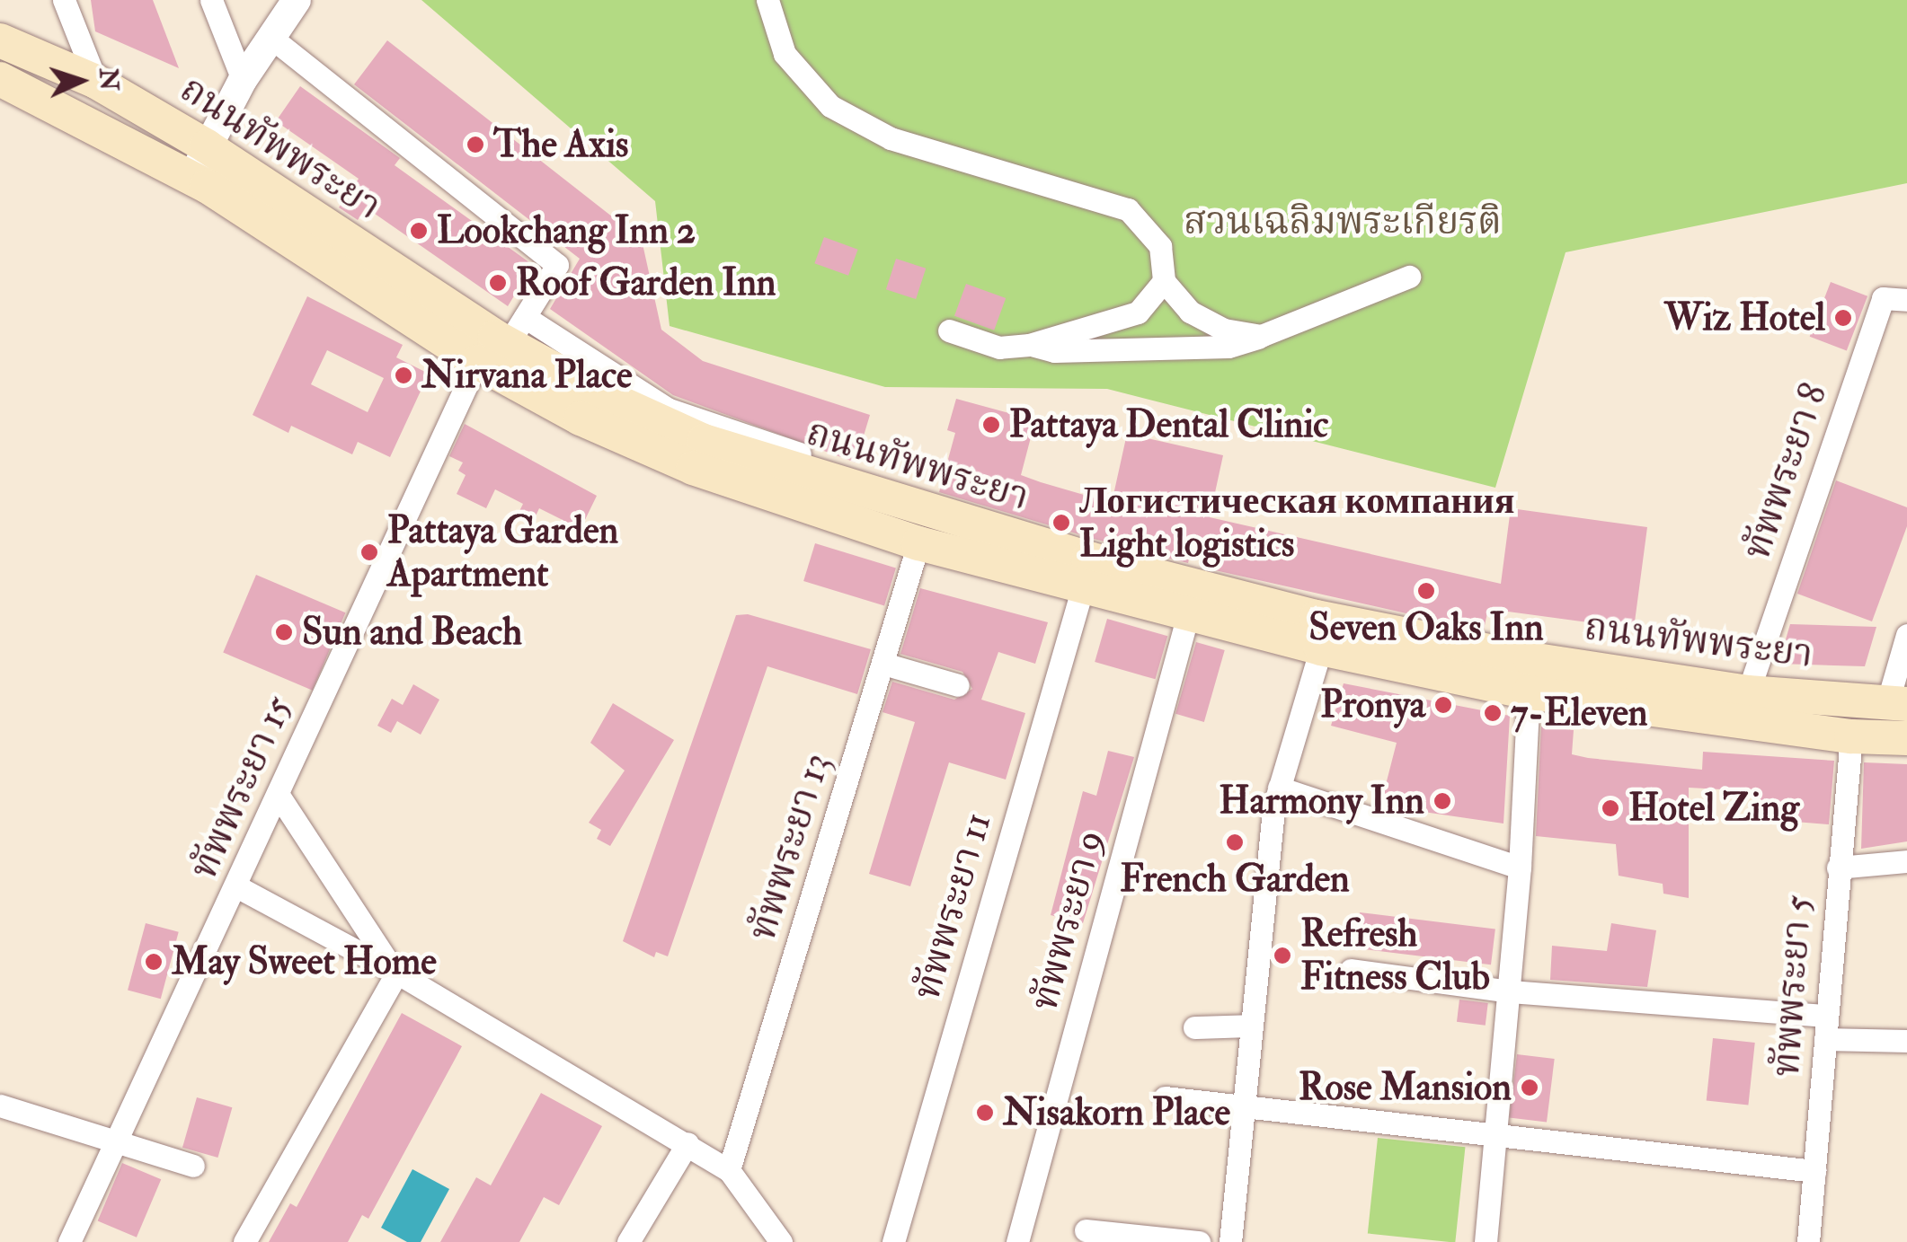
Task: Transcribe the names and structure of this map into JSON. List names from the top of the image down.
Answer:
{
  "streets": {
    "main road": ["ถนนทัพพระยา"],
    "street": [
      "ทัพพระยา 8",
      "ทัพพระยา 15",
      "ทัพพระยา 13",
      "ทัพพระยา 11",
      "ทัพพระยา 9",
      "ทัพพระยา 5"
    ]
  },
  "crossings": [
    ["ถนนทัพพระยา", "ทัพพระยา 8"],
    ["ถนนทัพพระยา", "ทัพพระยา 15"],
    ["ถนนทัพพระยา", "ทัพพระยา 13"],
    ["ถนนทัพพระยา", "ทัพพระยา 11"],
    ["ถนนทัพพระยา", "ทัพพระยา 9"],
    ["ถนนทัพพระยา", "ทัพพระยา 5"]
  ],
  "parks": ["สวนเฉลิมพระเกียรติ"],
  "places": [
    "The Axis",
    "Lookchang Inn 2",
    "Roof Garden Inn",
    "Wiz Hotel",
    "Nirvana Place",
    "Pattaya Dental Clinic",
    "Логистическая компания Light logistics",
    "Pattaya Garden Apartment",
    "Seven Oaks Inn",
    "Sun and Beach",
    "Pronya",
    "7-Eleven",
    "Harmony Inn",
    "Hotel Zing",
    "French Garden",
    "Refresh Fitness Club",
    "May Sweet Home",
    "Rose Mansion",
    "Nisakorn Place"
  ],
  "north": "right"
}
